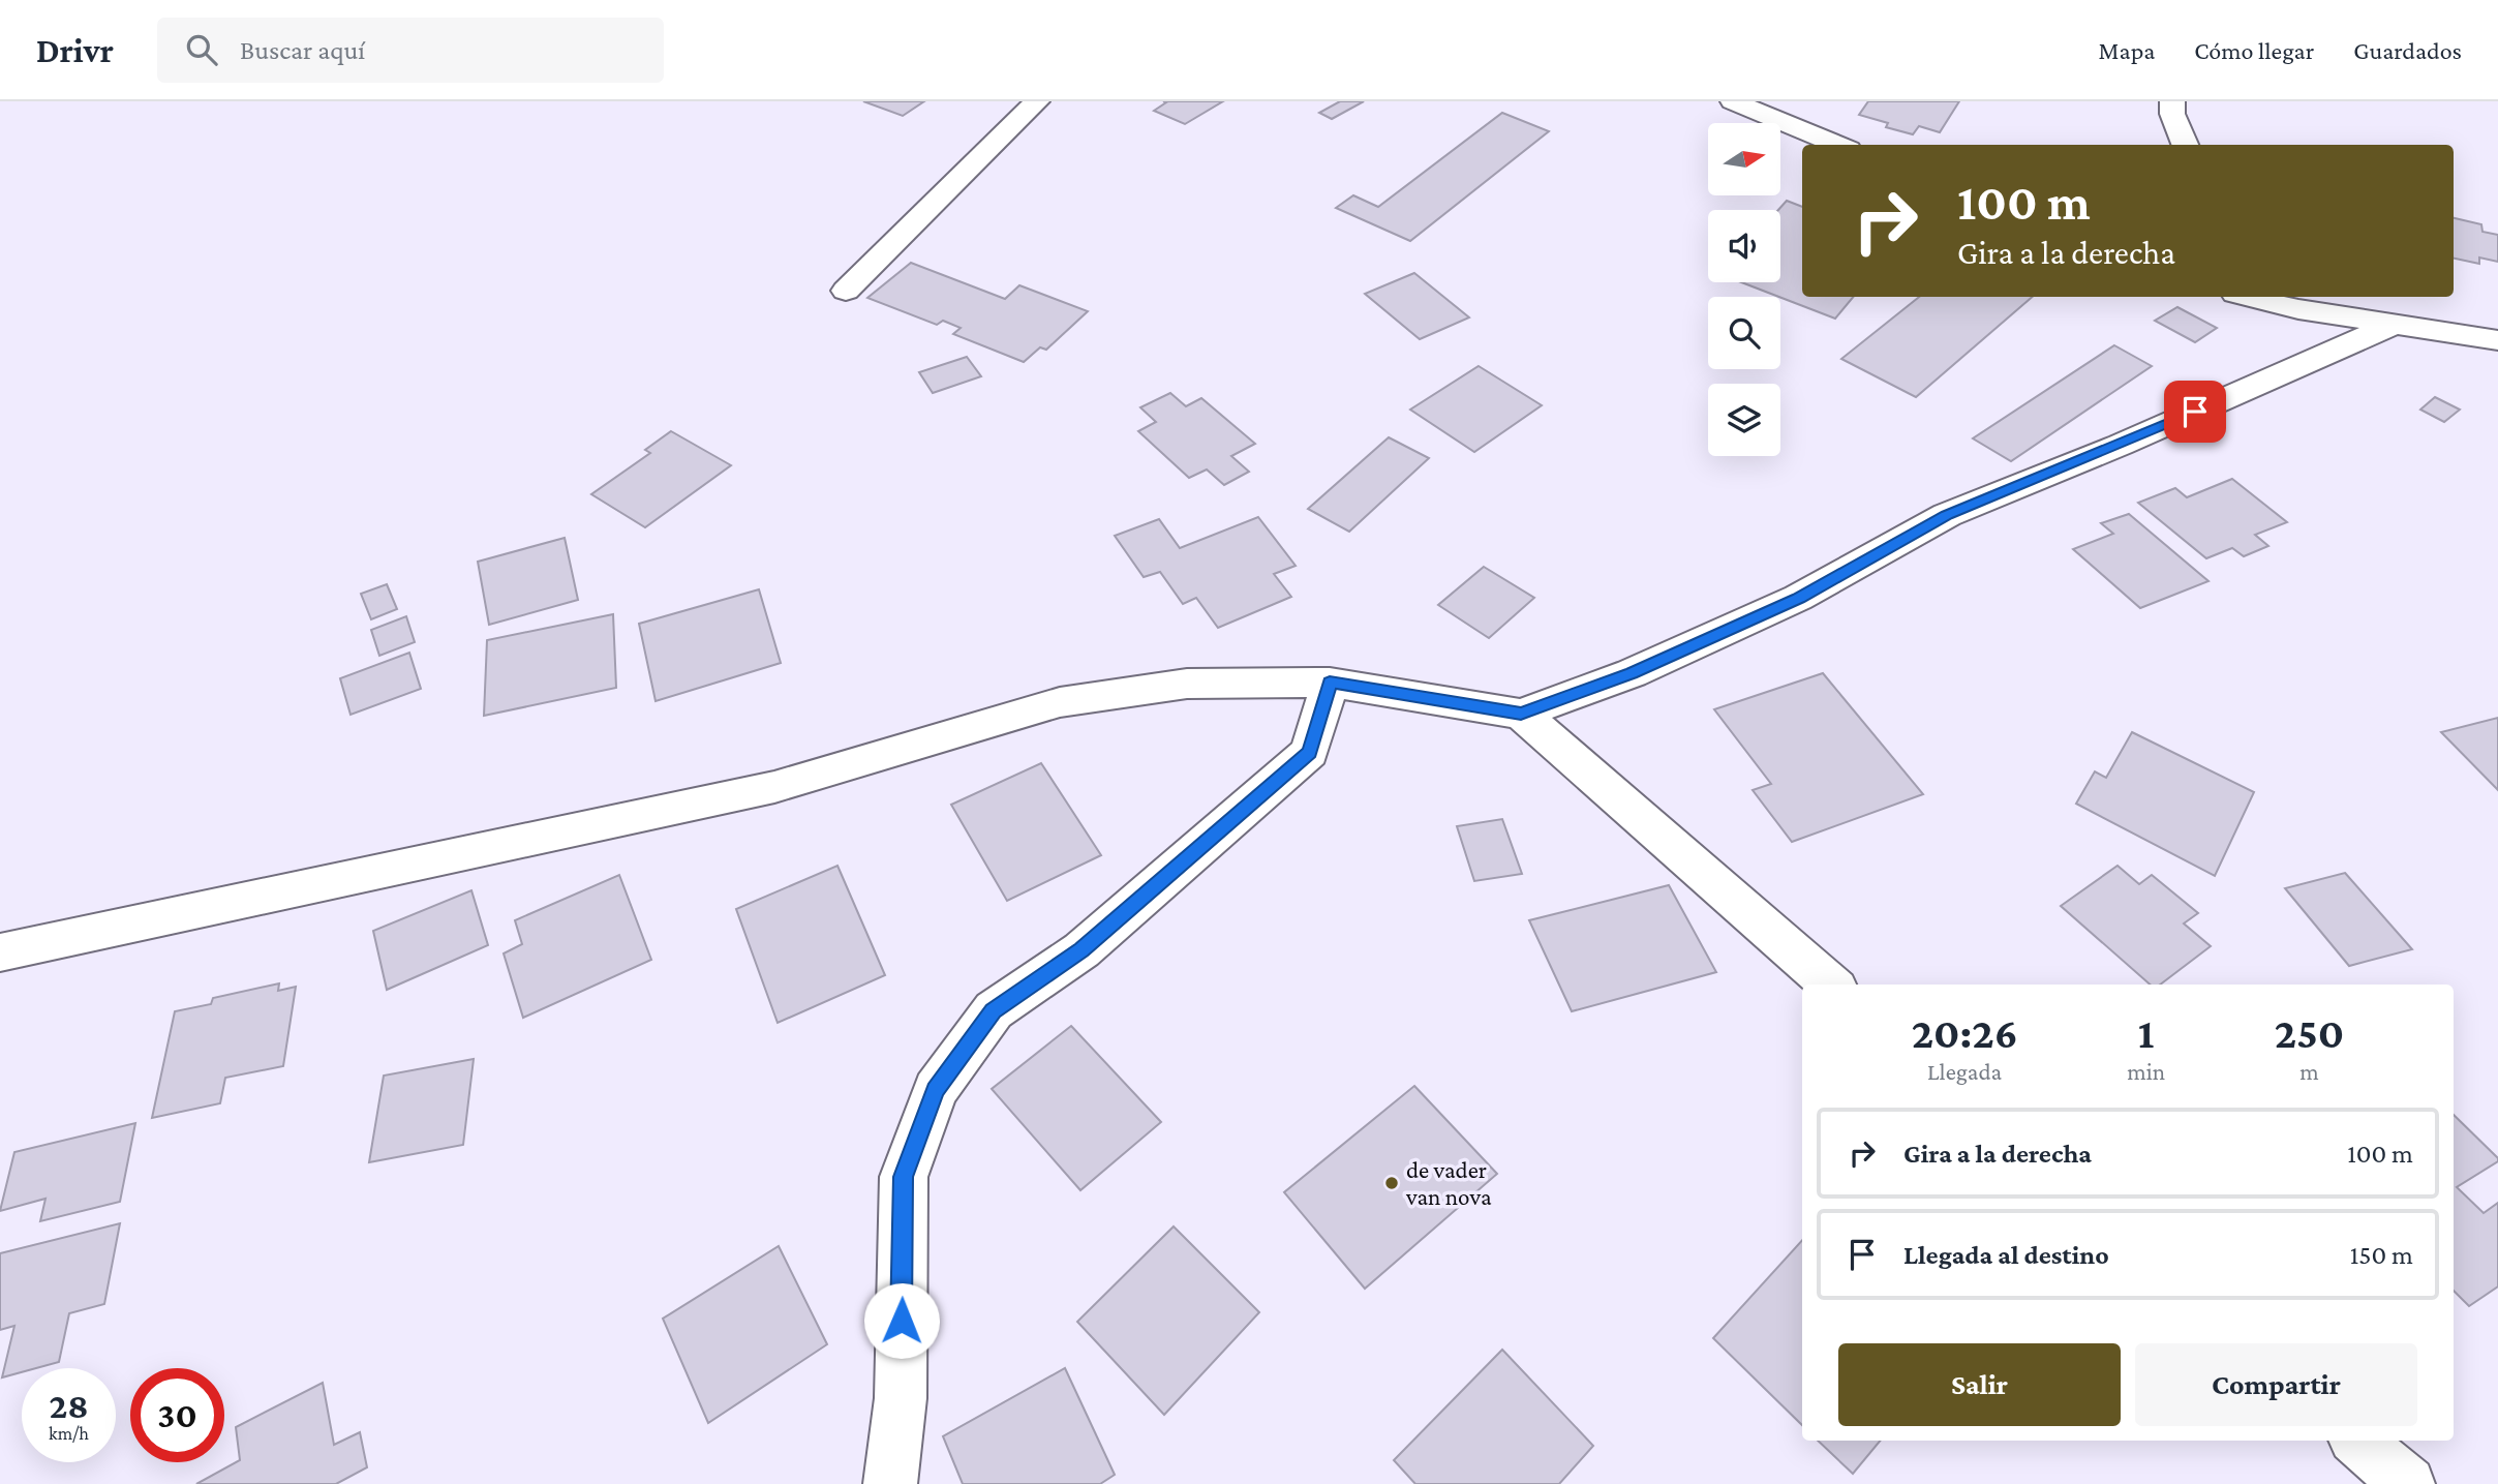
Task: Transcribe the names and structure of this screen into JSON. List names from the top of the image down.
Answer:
{
  "places": ["de vader van nova"],
  "north": "right",
  "page": {
    "header": "Drivr",
    "search": "Buscar aquí",
    "nav": ["Mapa", "Cómo llegar", "Guardados"],
    "turn": ["100 m", "Gira a la derecha"],
    "eta": [
      "20:26",
      "Llegada",
      "1",
      "min",
      "250",
      "m"
    ],
    "list": [
      {
        "name": "Gira a la derecha",
        "value": "100 m"
      },
      {
        "name": "Llegada al destino",
        "value": "150 m"
      }
    ],
    "buttons": ["Salir", "Compartir"],
    "speed": "28 km/h",
    "limit": "30"
  }
}
